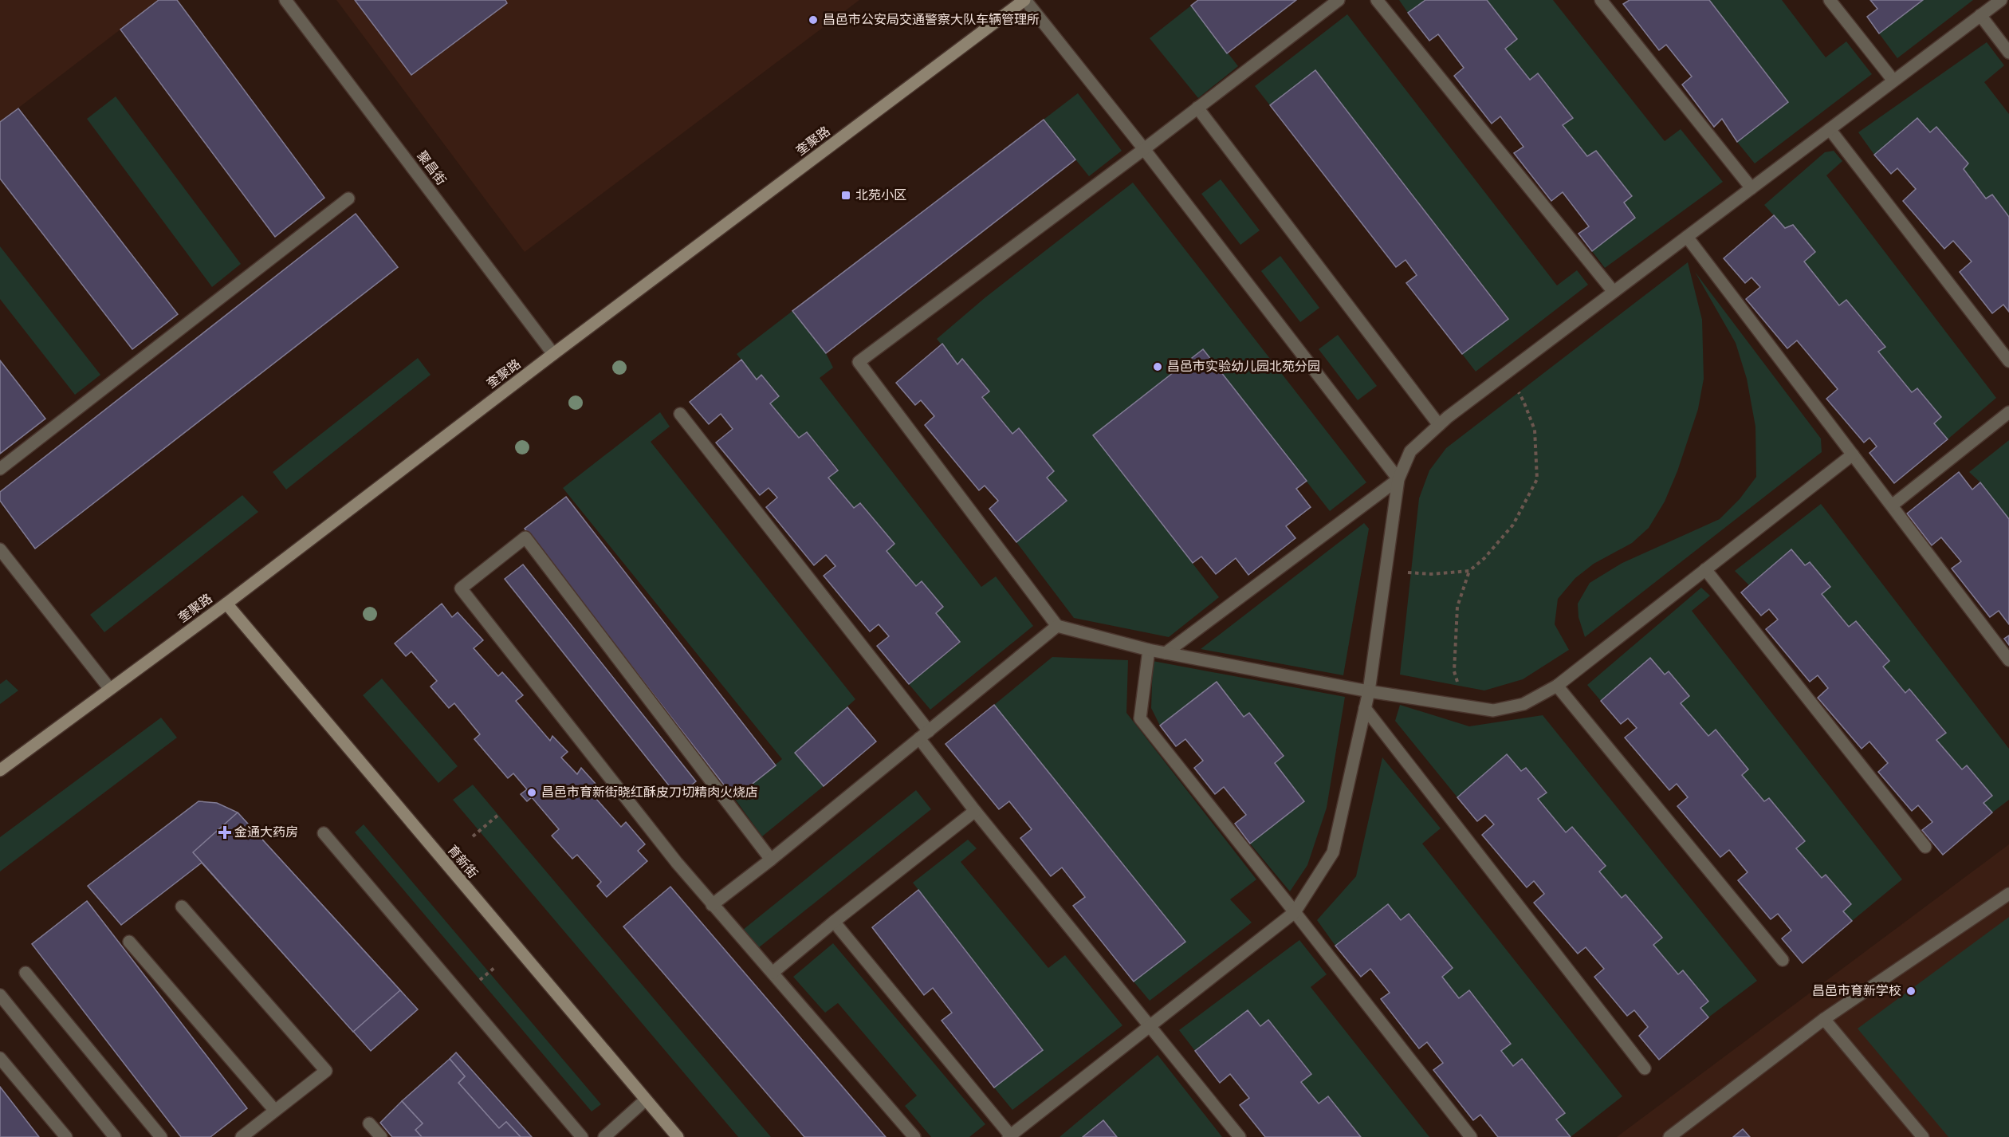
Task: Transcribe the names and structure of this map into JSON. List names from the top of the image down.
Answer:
{
  "streets": {
    "street": ["奎聚路", "聚昌街", "育新街"]
  },
  "crossings": [
    ["奎聚路", "聚昌街"],
    ["奎聚路", "育新街"]
  ],
  "places": {
    "other": [
      "昌邑市公安局交通警察大队车辆管理所",
      "昌邑市实验幼儿园北苑分园",
      "昌邑市育新街晓红酥皮刀切精肉火烧店",
      "昌邑市育新学校"
    ],
    "transit": ["北苑小区"],
    "health": ["金通大药房"]
  }
}
